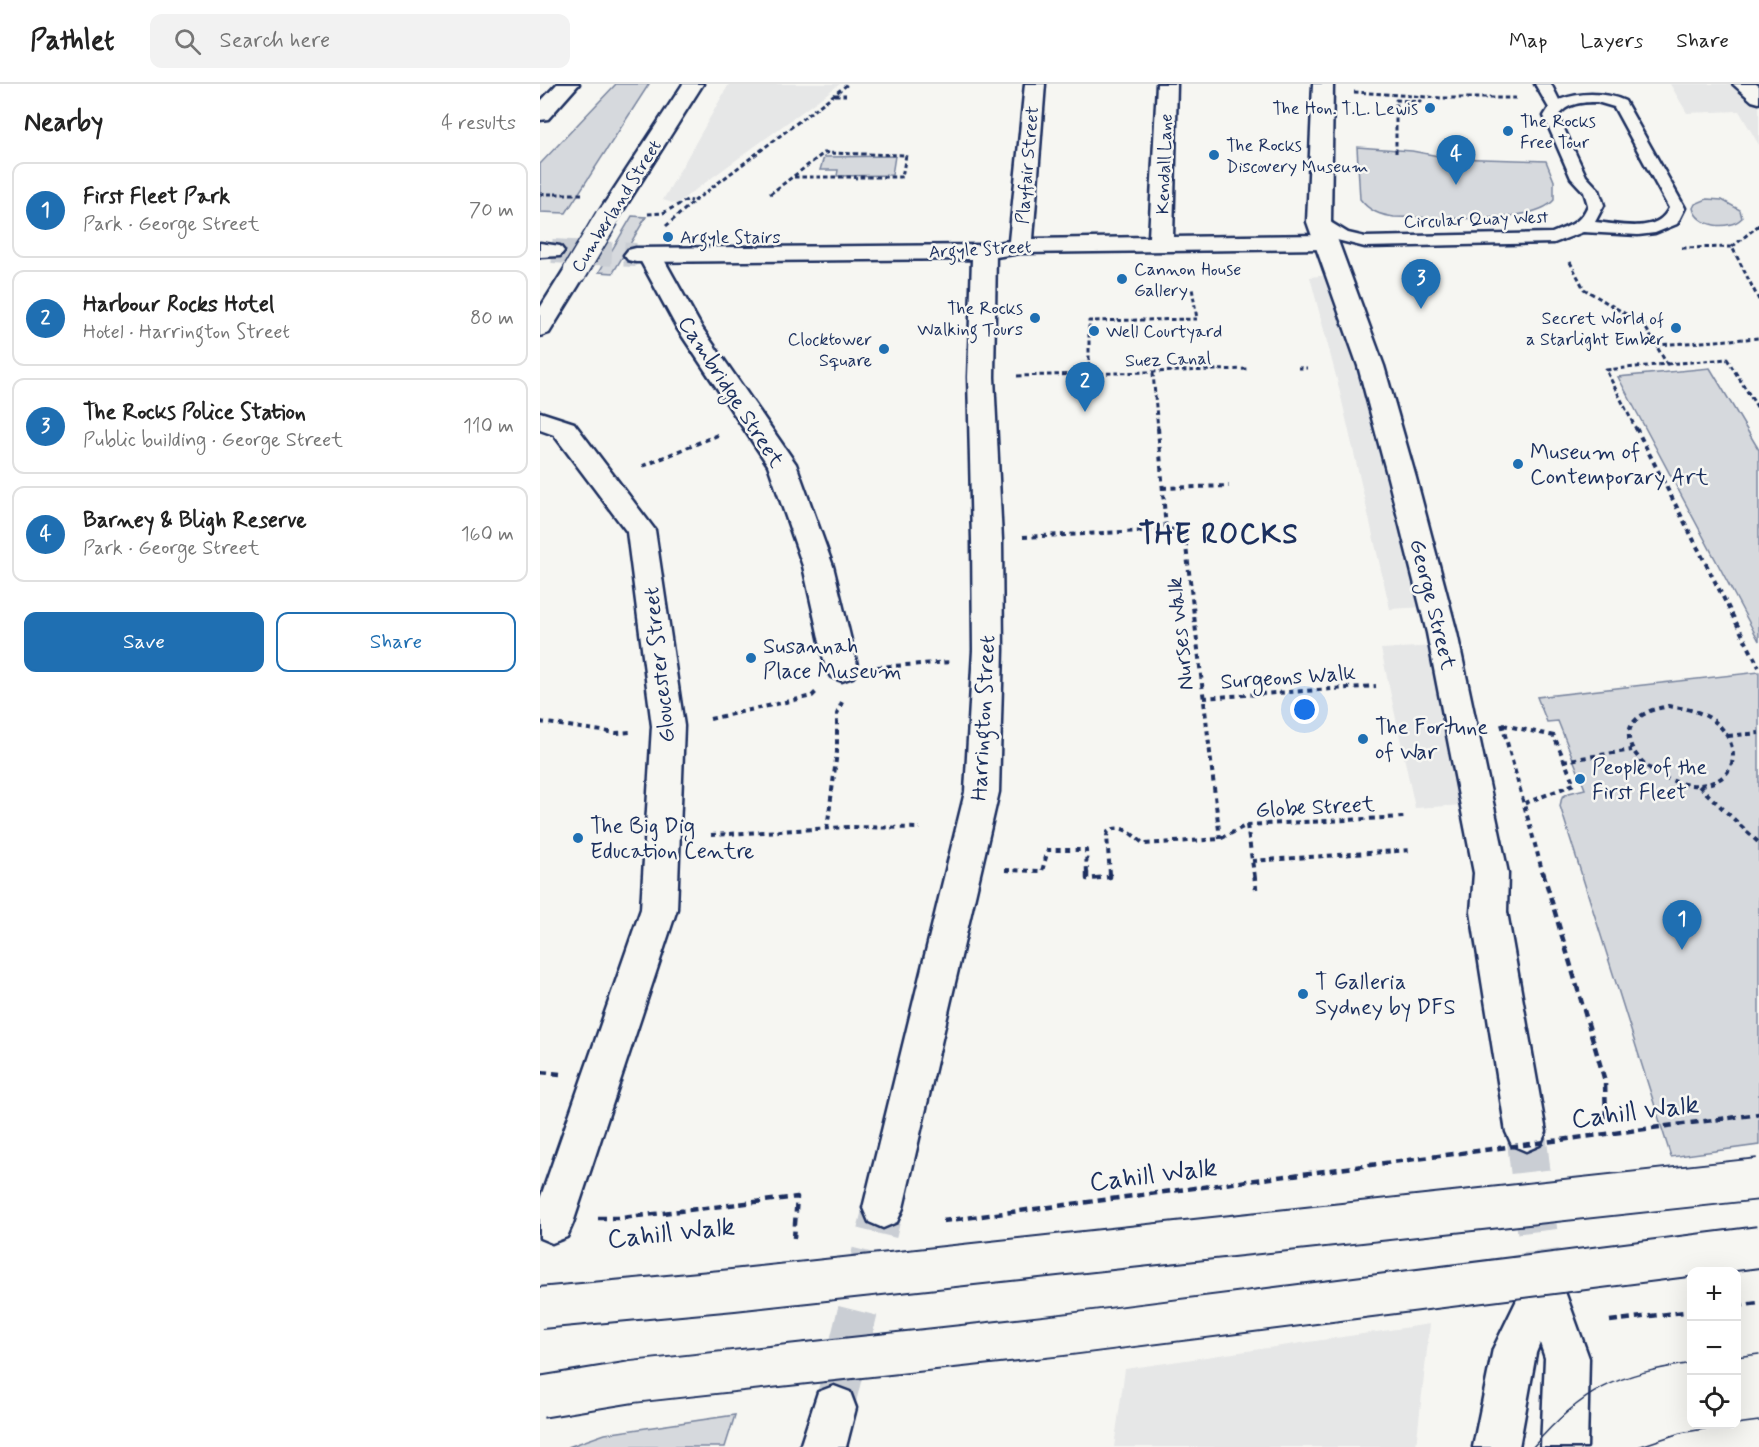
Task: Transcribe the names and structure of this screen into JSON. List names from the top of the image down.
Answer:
{
  "streets": {
    "main road": [
      "Kendall Lane",
      "Playfair Street",
      "Cumberland Street",
      "Argyle Street",
      "Cambridge Street",
      "George Street",
      "Gloucester Street",
      "Harrington Street"
    ],
    "lane": ["Circular Quay West"],
    "path": [
      "Suez Canal",
      "Nurses Walk",
      "Surgeons Walk",
      "Globe Street",
      "Cahill Walk"
    ]
  },
  "crossings": [
    ["Kendall Lane", "Argyle Street"],
    ["Playfair Street", "Argyle Street"],
    ["Circular Quay West", "Argyle Street"],
    ["Circular Quay West", "George Street"],
    ["Argyle Street", "Cambridge Street"],
    ["Argyle Street", "George Street"],
    ["Argyle Street", "Harrington Street"],
    ["Nurses Walk", "Surgeons Walk"],
    ["Nurses Walk", "Globe Street"]
  ],
  "districts": ["THE ROCKS"],
  "places": [
    "The Hon. T.L. Lewis",
    "The Rocks Free Tour",
    "The Rocks Discovery Museum",
    "Argyle Stairs",
    "Cannon House Gallery",
    "The Rocks Walking Tours",
    "Secret World of a Starlight Ember",
    "Well Courtyard",
    "Clocktower Square",
    "Museum of Contemporary Art",
    "Susannah Place Museum",
    "The Fortune of War",
    "People of the First Fleet",
    "The Big Dig Education Centre",
    "T Galleria Sydney by DFS"
  ],
  "page": {
    "header": "Pathlet",
    "search": "Search here",
    "nav": ["Map", "Layers", "Share"],
    "heading": ["Nearby", "4 results"],
    "pins": [
      "4",
      "3",
      "2",
      "1"
    ],
    "list": [
      {
        "mark": "1",
        "name": "First Fleet Park",
        "note": "Park · George Street",
        "value": "70 m"
      },
      {
        "mark": "2",
        "name": "Harbour Rocks Hotel",
        "note": "Hotel · Harrington Street",
        "value": "80 m"
      },
      {
        "mark": "3",
        "name": "The Rocks Police Station",
        "note": "Public building · George Street",
        "value": "110 m"
      },
      {
        "mark": "4",
        "name": "Barney & Bligh Reserve",
        "note": "Park · George Street",
        "value": "160 m"
      }
    ],
    "buttons": ["Save", "Share"],
    "map_buttons": ["+", "−"]
  }
}
